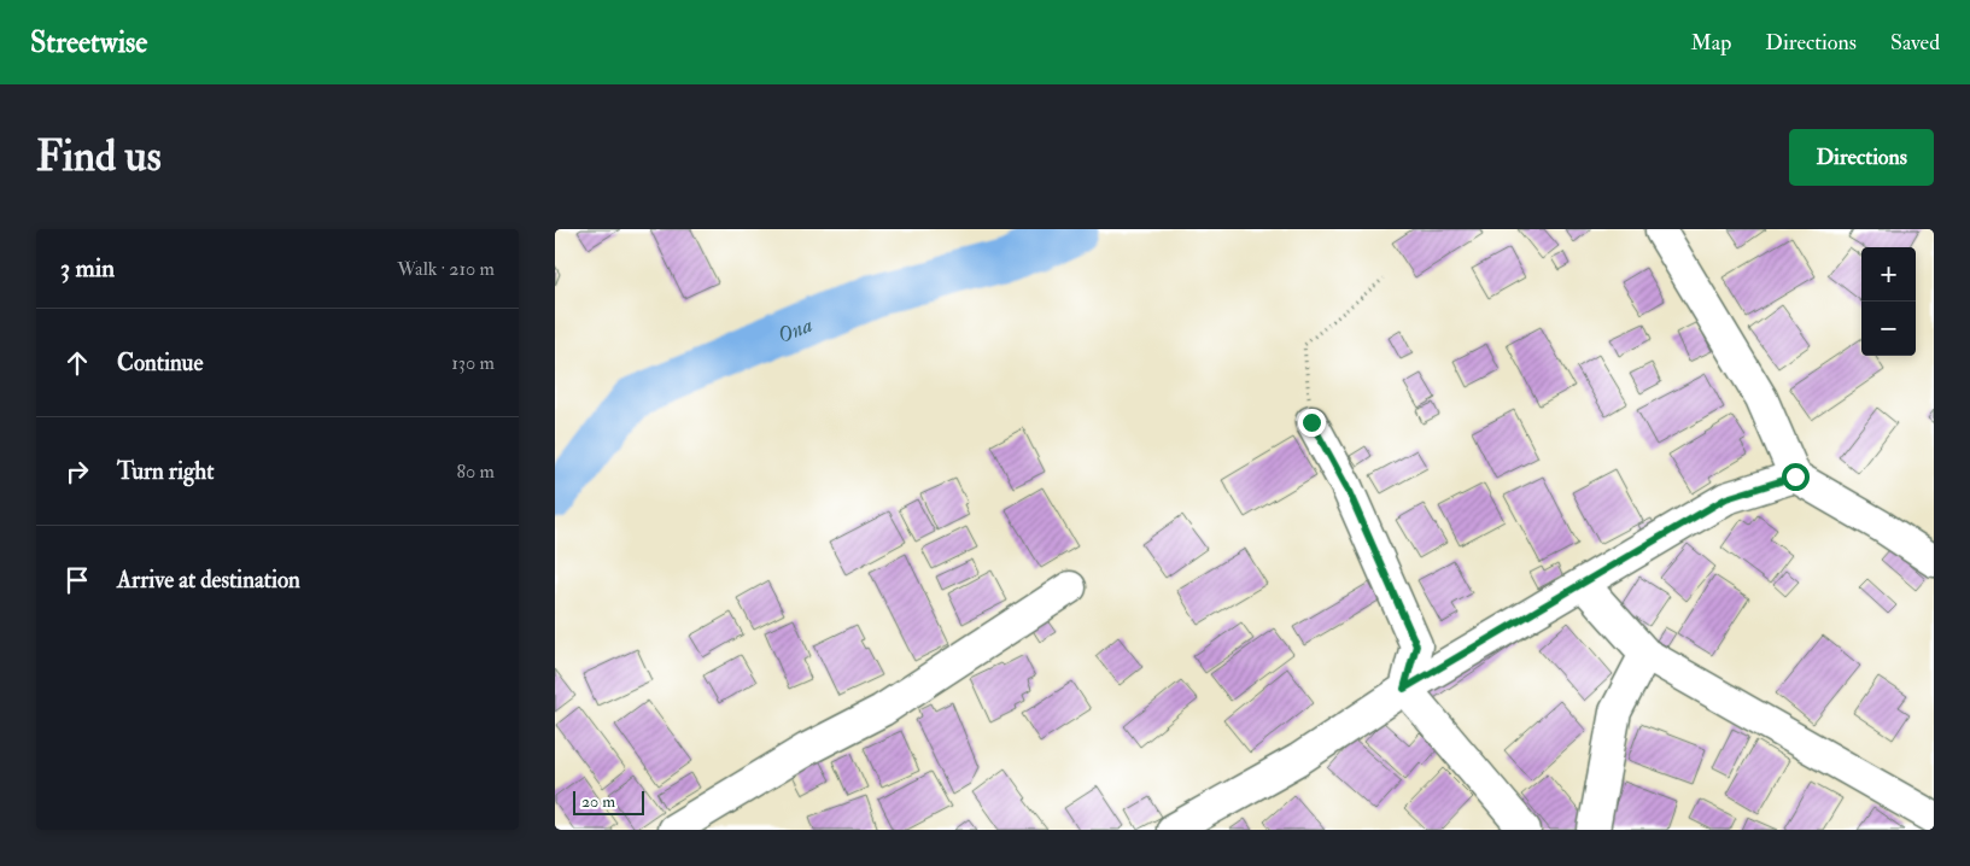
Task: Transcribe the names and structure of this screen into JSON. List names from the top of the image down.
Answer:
{
  "water": ["Ona"],
  "scale_bar": "20 m",
  "page": {
    "header": "Streetwise",
    "nav": ["Map", "Directions", "Saved"],
    "buttons": "Directions",
    "title": "Find us",
    "heading": ["3 min", "Walk · 210 m"],
    "map_buttons": ["+", "−"],
    "list": [
      ["Continue", "130 m"],
      ["Turn right", "80 m"],
      "Arrive at destination"
    ],
    "scale": "20 m"
  }
}
